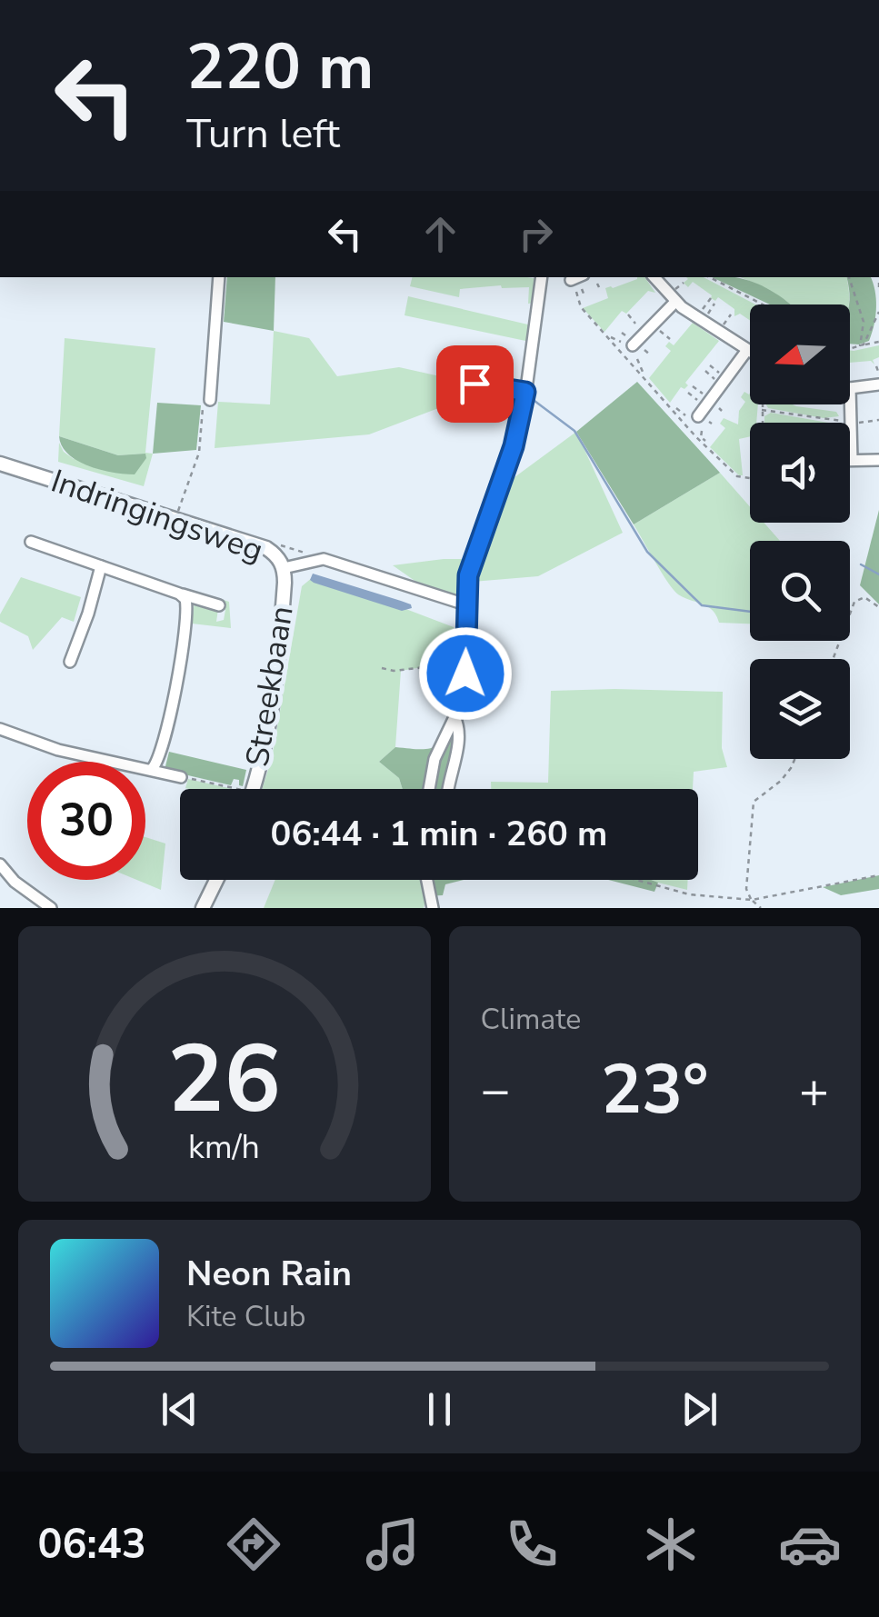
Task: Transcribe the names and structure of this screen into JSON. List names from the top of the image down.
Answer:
{
  "streets": {
    "street": ["Indringingsweg", "Streekbaan"]
  },
  "crossings": [
    ["Indringingsweg", "Streekbaan"]
  ],
  "north": "left",
  "page": {
    "turn": ["220 m", "Turn left"],
    "limit": "30",
    "trip": "06:44 · 1 min · 260 m",
    "tile": "Climate",
    "heat": ["−", "23°", "+"],
    "song": ["Neon Rain", "Kite Club"],
    "tabs": "06:43",
    "gauge": ["26", "km/h"]
  }
}
